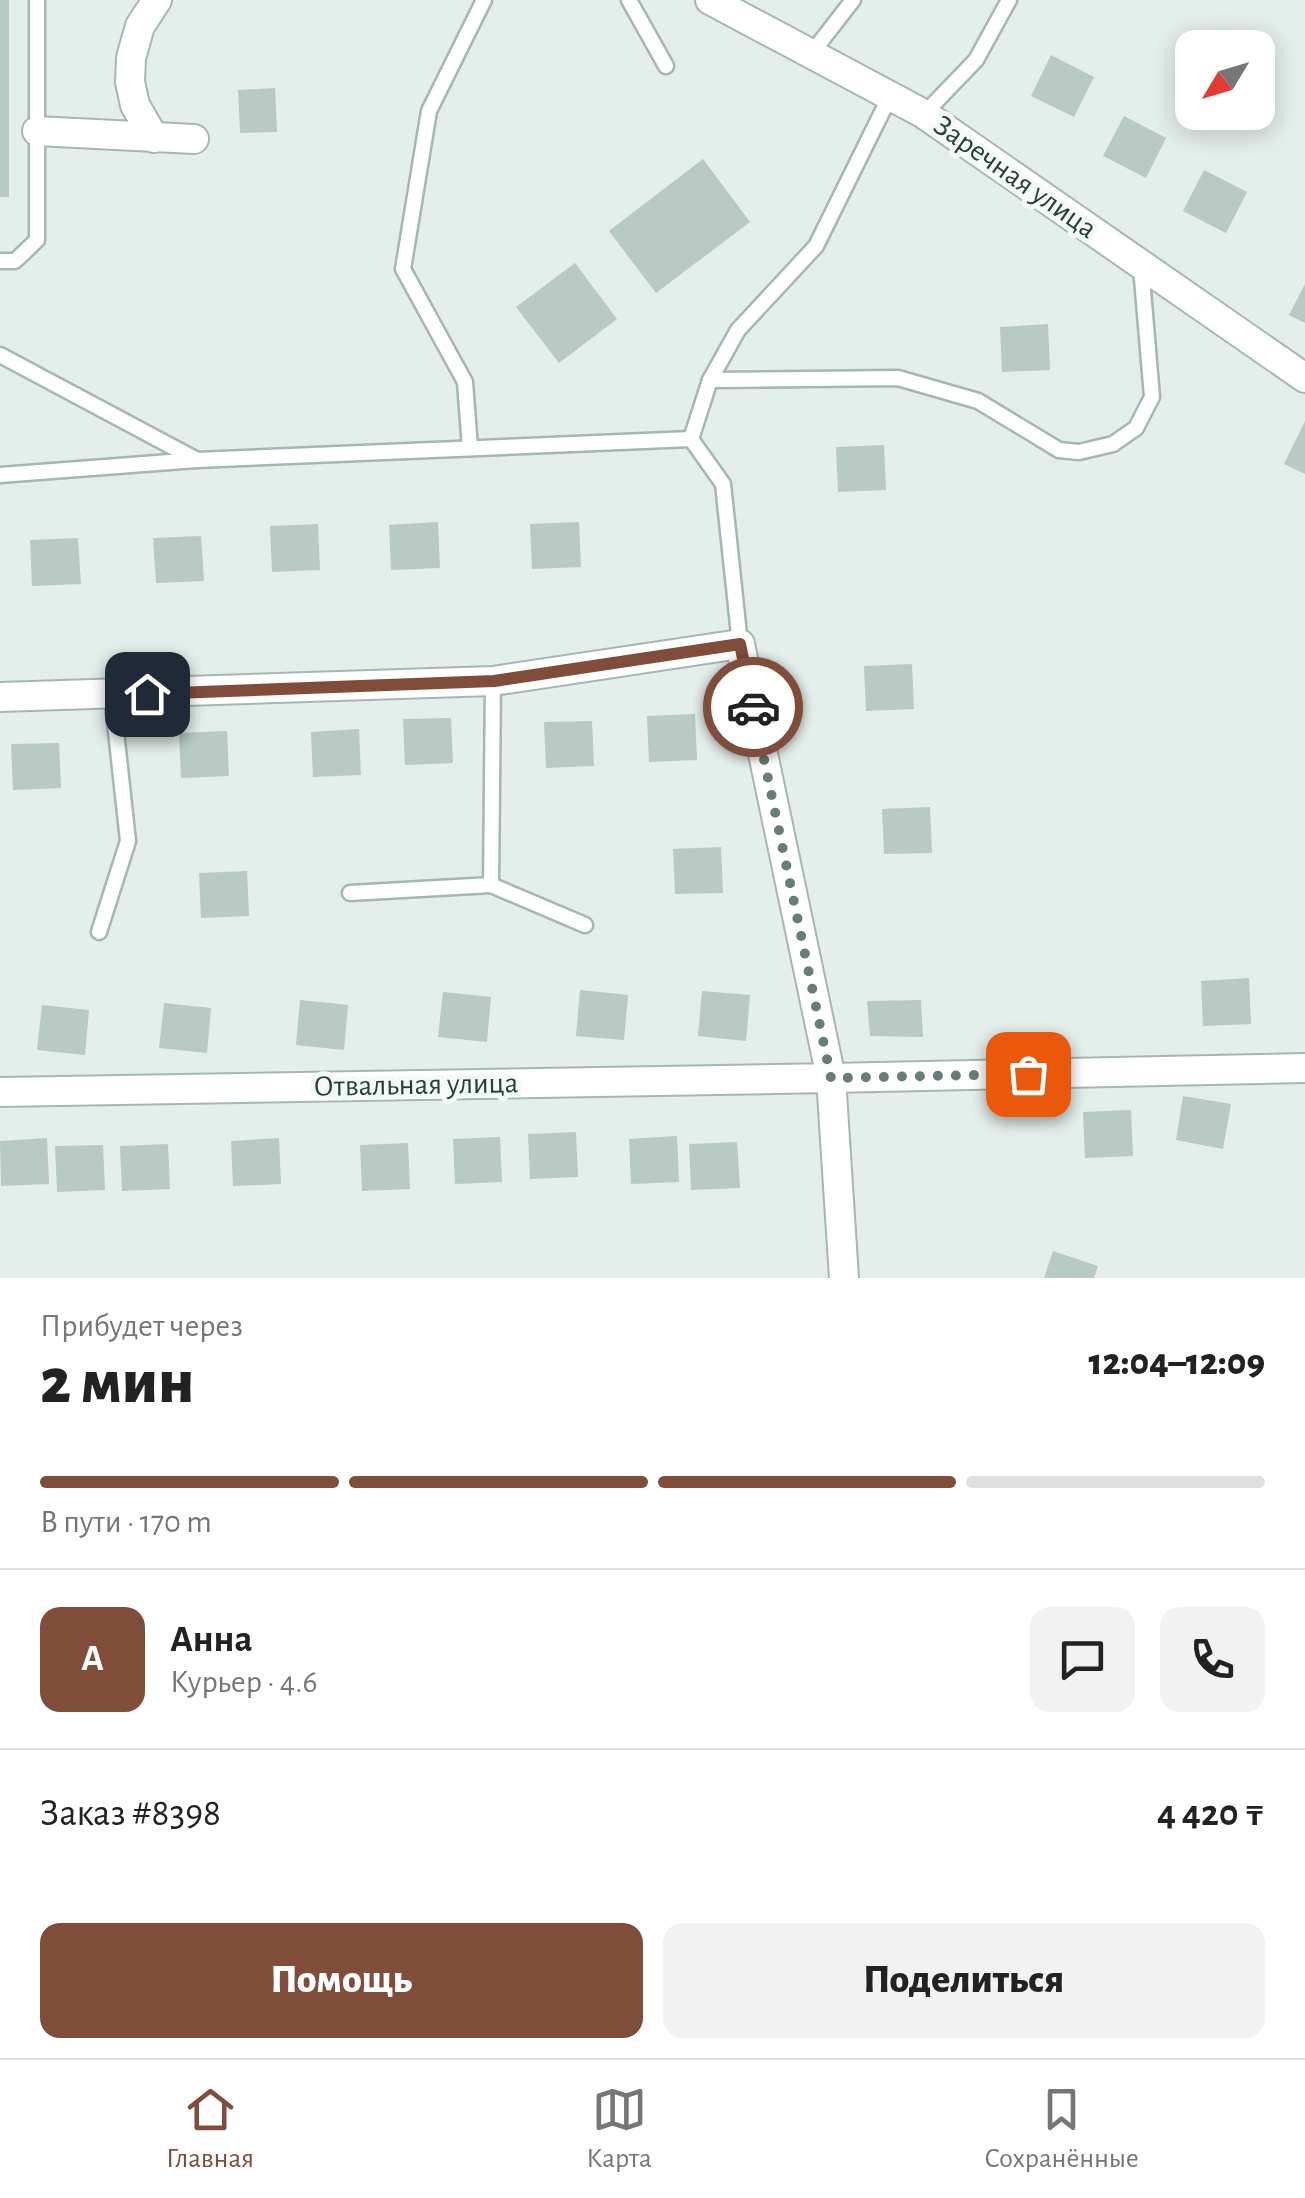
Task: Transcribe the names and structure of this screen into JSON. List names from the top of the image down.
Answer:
{
  "streets": {
    "street": ["Заречная улица", "Отвальная улица"]
  },
  "north": "bottom left",
  "page": {
    "heading": ["2 мин", "Прибудет через", "12:04–12:09"],
    "panel": [
      "Анна",
      "Курьер · 4.6",
      "Заказ #8398",
      "4 420 ₸"
    ],
    "bar": "В пути · 170 m",
    "round": "А",
    "buttons": ["Помощь", "Поделиться"],
    "tabs": ["Главная", "Карта", "Сохранённые"]
  }
}
